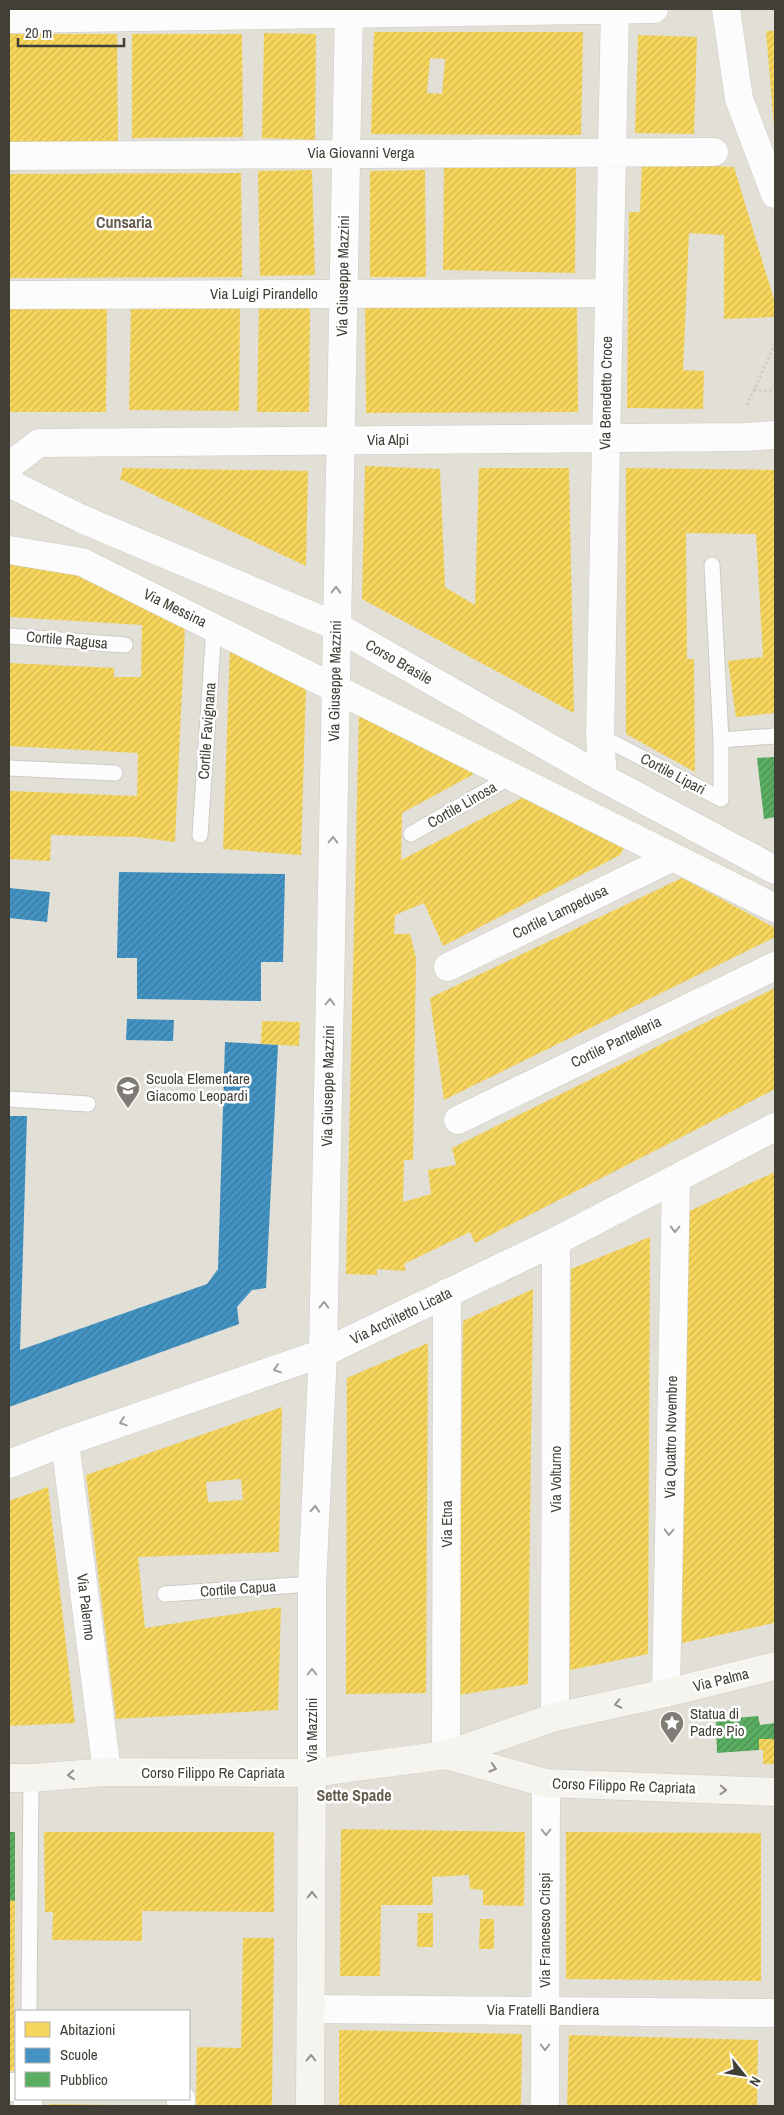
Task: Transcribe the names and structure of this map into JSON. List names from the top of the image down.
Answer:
{
  "streets": {
    "main road": ["Via Palma", "Via Mazzini", "Corso Filippo Re Capriata"],
    "street": [
      "Via Giovanni Verga",
      "Via Giuseppe Mazzini",
      "Via Luigi Pirandello",
      "Via Benedetto Croce",
      "Via Alpi",
      "Via Messina",
      "Corso Brasile",
      "Cortile Lampedusa",
      "Cortile Pantelleria",
      "Via Architetto Licata",
      "Via Quattro Novembre",
      "Via Volturno",
      "Via Etna",
      "Via Palermo",
      "Via Francesco Crispi",
      "Via Fratelli Bandiera"
    ],
    "lane": [
      "Cortile Ragusa",
      "Cortile Favignana",
      "Cortile Lipari",
      "Cortile Linosa",
      "Cortile Capua"
    ]
  },
  "crossings": [
    ["Via Giovanni Verga", "Via Giuseppe Mazzini"],
    ["Via Giovanni Verga", "Via Benedetto Croce"],
    ["Via Giuseppe Mazzini", "Via Luigi Pirandello"],
    ["Via Giuseppe Mazzini", "Via Alpi"],
    ["Via Giuseppe Mazzini", "Via Messina"],
    ["Via Giuseppe Mazzini", "Corso Brasile"],
    ["Via Giuseppe Mazzini", "Via Architetto Licata"],
    ["Via Giuseppe Mazzini", "Via Mazzini"],
    ["Via Luigi Pirandello", "Via Benedetto Croce"],
    ["Via Benedetto Croce", "Via Alpi"],
    ["Via Benedetto Croce", "Corso Brasile"],
    ["Via Benedetto Croce", "Cortile Lipari"],
    ["Via Messina", "Cortile Favignana"],
    ["Via Architetto Licata", "Via Quattro Novembre"],
    ["Via Architetto Licata", "Via Volturno"],
    ["Via Architetto Licata", "Via Etna"],
    ["Via Architetto Licata", "Via Palermo"],
    ["Via Architetto Licata", "Via Mazzini"],
    ["Via Quattro Novembre", "Via Palma"],
    ["Via Quattro Novembre", "Corso Filippo Re Capriata"],
    ["Via Volturno", "Corso Filippo Re Capriata"],
    ["Via Etna", "Corso Filippo Re Capriata"],
    ["Cortile Capua", "Via Mazzini"],
    ["Via Palermo", "Corso Filippo Re Capriata"],
    ["Via Palma", "Corso Filippo Re Capriata"],
    ["Via Mazzini", "Corso Filippo Re Capriata"],
    ["Via Mazzini", "Via Fratelli Bandiera"],
    ["Corso Filippo Re Capriata", "Via Francesco Crispi"],
    ["Via Francesco Crispi", "Via Fratelli Bandiera"]
  ],
  "one_way": [
    "Via Giuseppe Mazzini",
    "Via Quattro Novembre",
    "Via Mazzini",
    "Via Francesco Crispi"
  ],
  "districts": ["Cunsaria", "Sette Spade"],
  "places": {
    "school or university": ["Scuola Elementare Giacomo Leopardi"],
    "place": ["Statua di Padre Pio"]
  },
  "legend": ["Abitazioni", "Scuole", "Pubblico"],
  "scale_bar": "20 m",
  "north": "bottom right"
}
